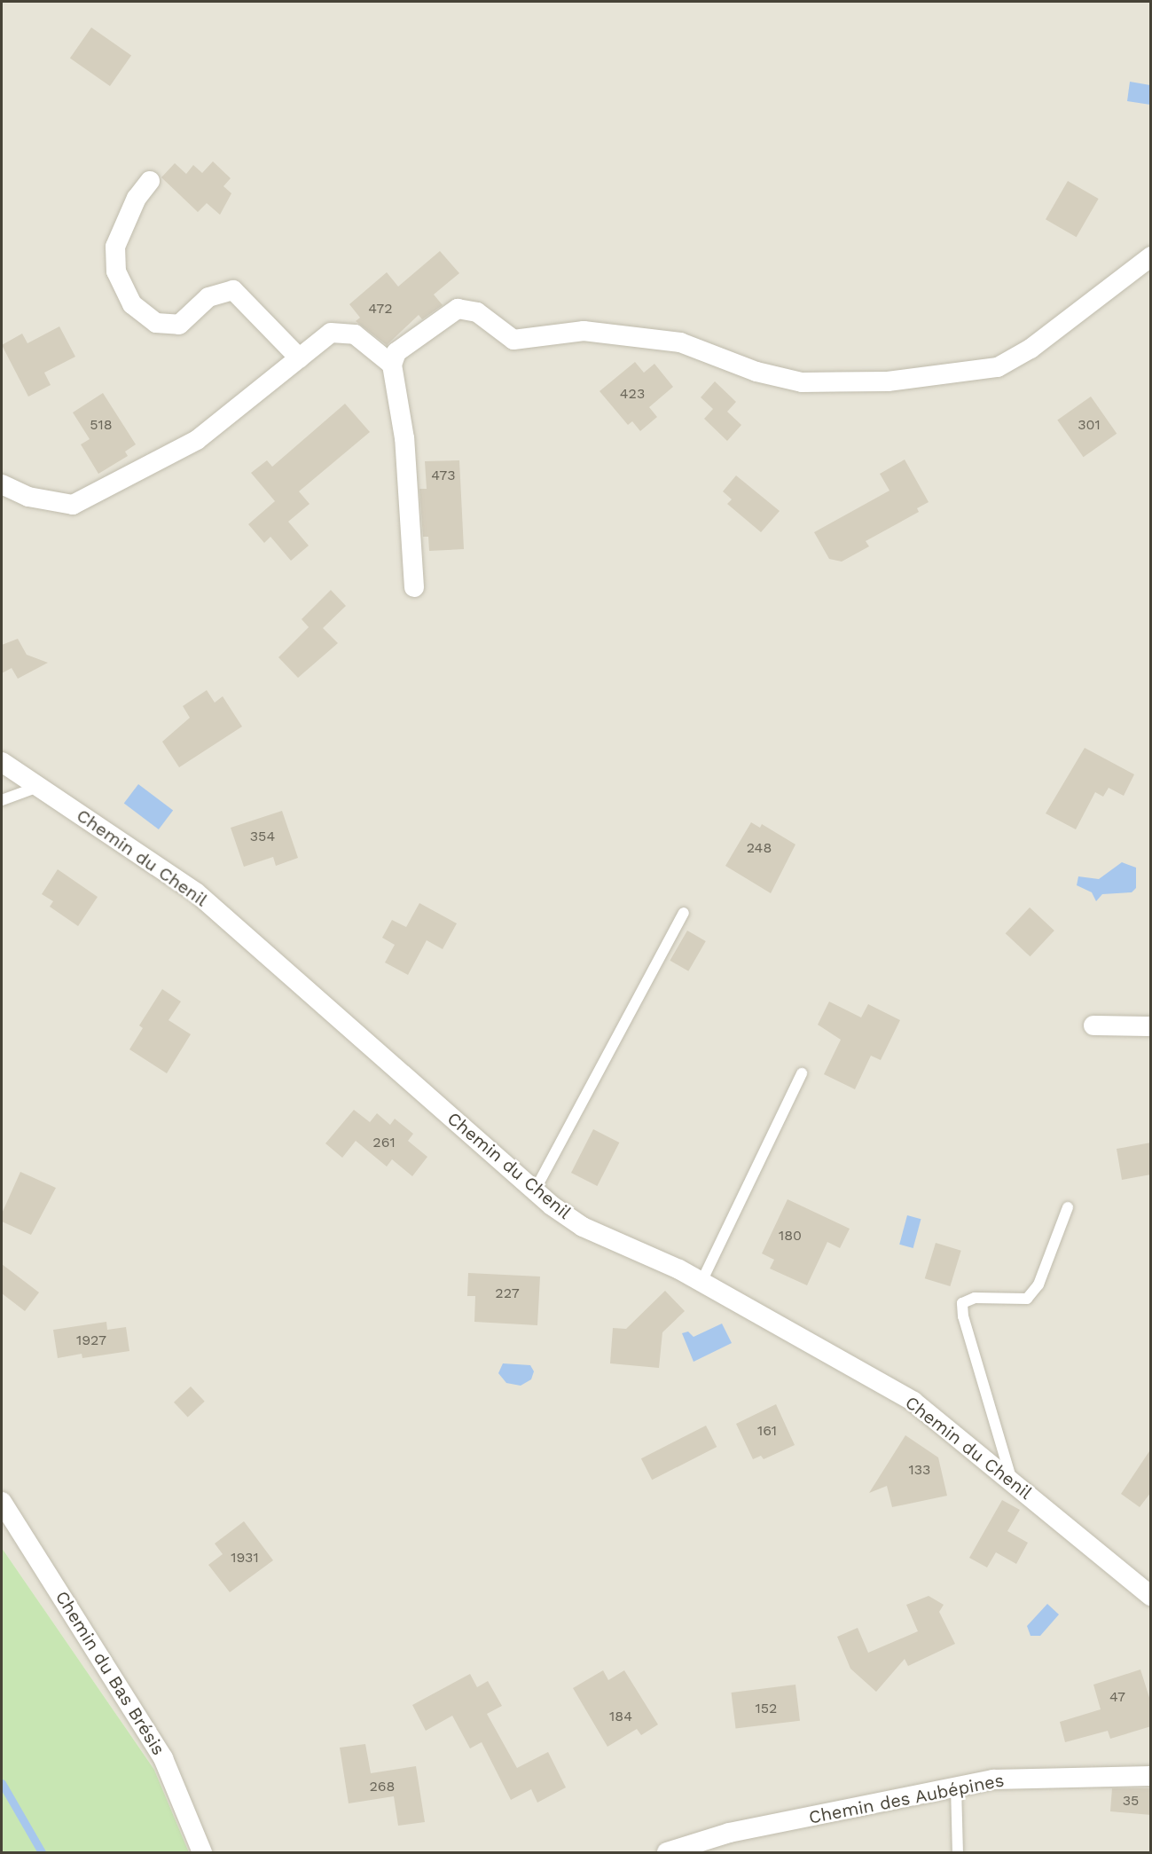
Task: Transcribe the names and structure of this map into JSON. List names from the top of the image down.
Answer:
{
  "streets": {
    "street": ["Chemin du Chenil", "Chemin du Bas Brésis", "Chemin des Aubépines"]
  },
  "house_numbers": [
    "472",
    "423",
    "518",
    "301",
    "473",
    "354",
    "248",
    "261",
    "180",
    "227",
    "1927",
    "161",
    "133",
    "1931",
    "47",
    "152",
    "184",
    "268",
    "35"
  ]
}
